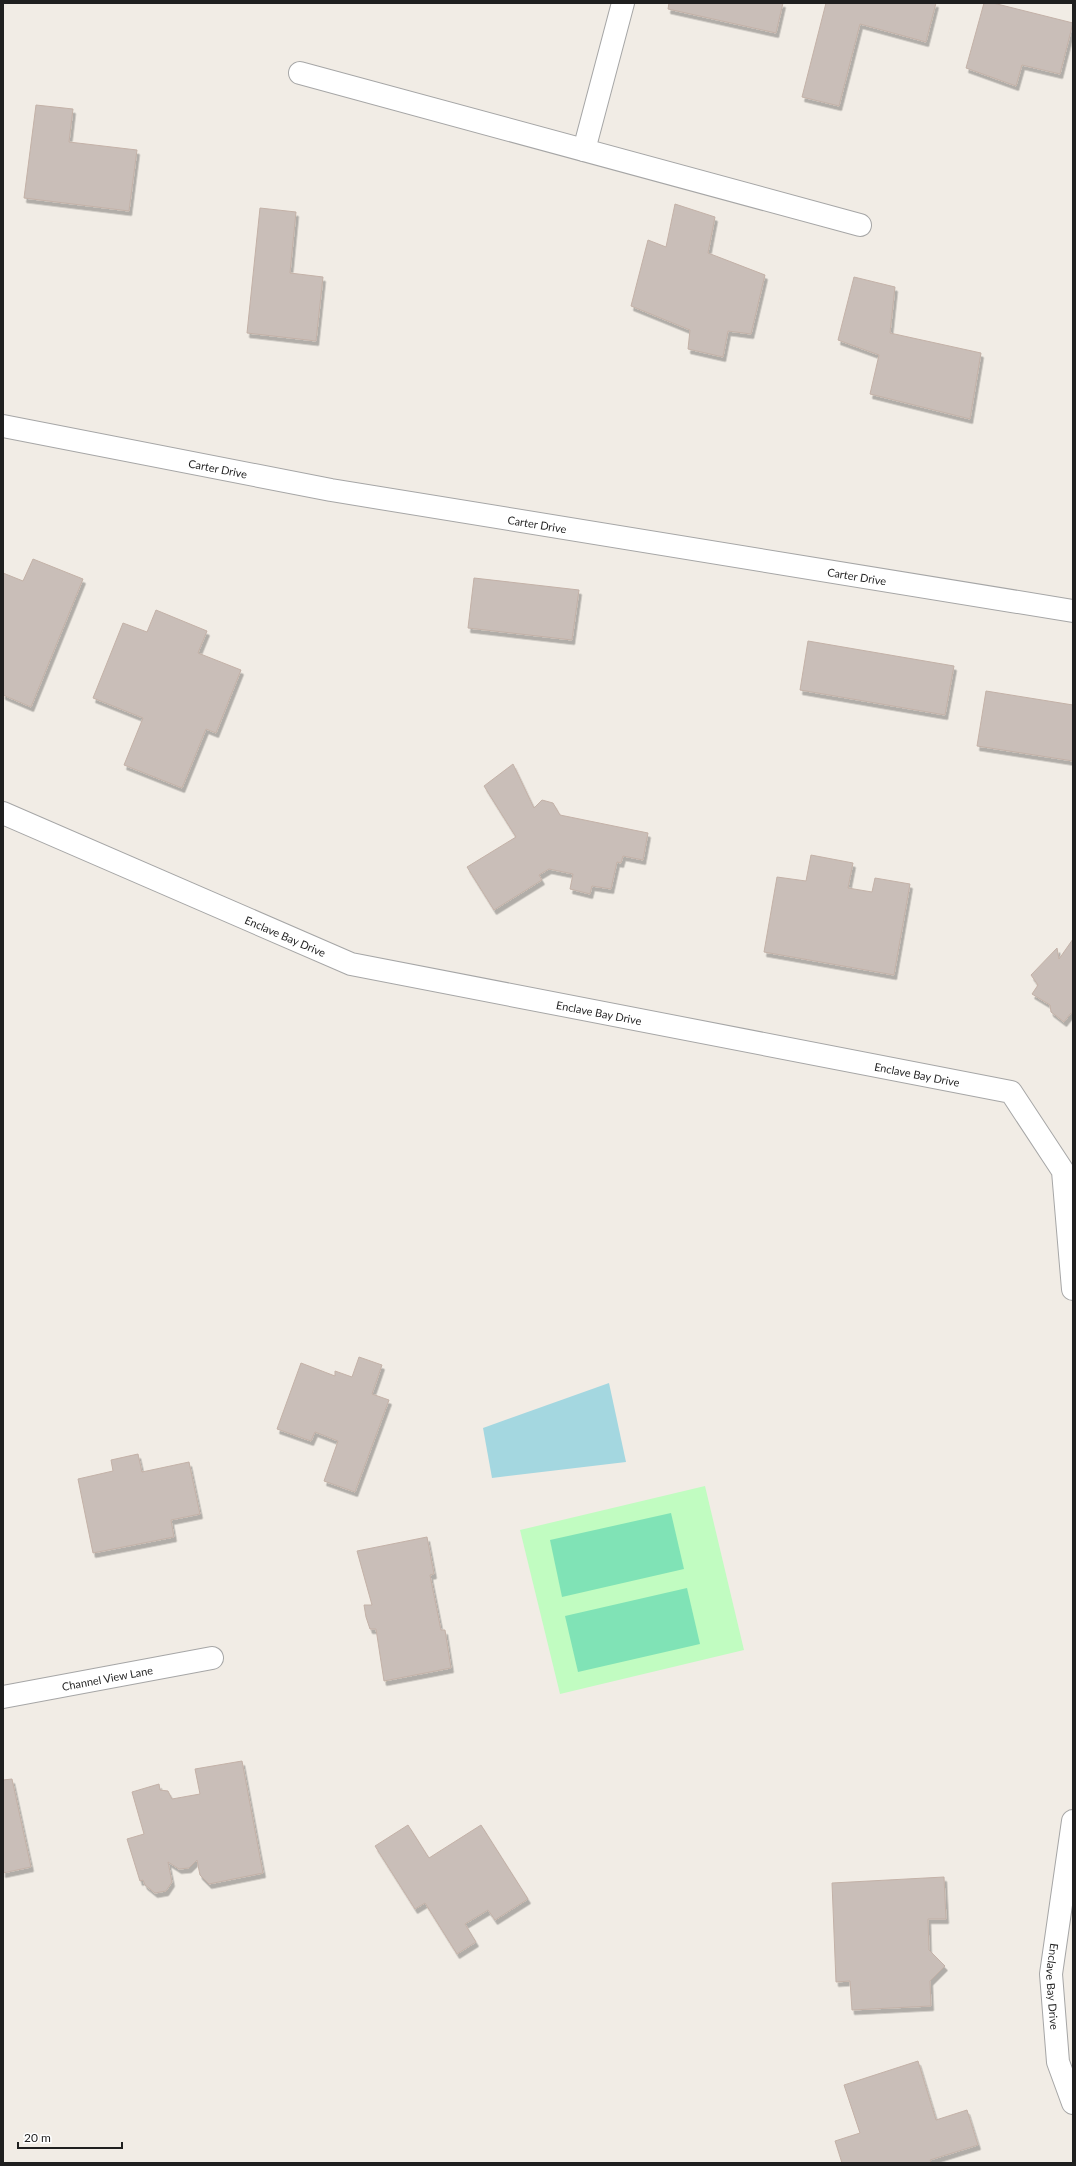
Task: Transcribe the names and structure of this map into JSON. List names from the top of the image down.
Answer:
{
  "streets": {
    "street": ["Carter Drive", "Enclave Bay Drive", "Channel View Lane"]
  },
  "scale_bar": "20 m"
}
